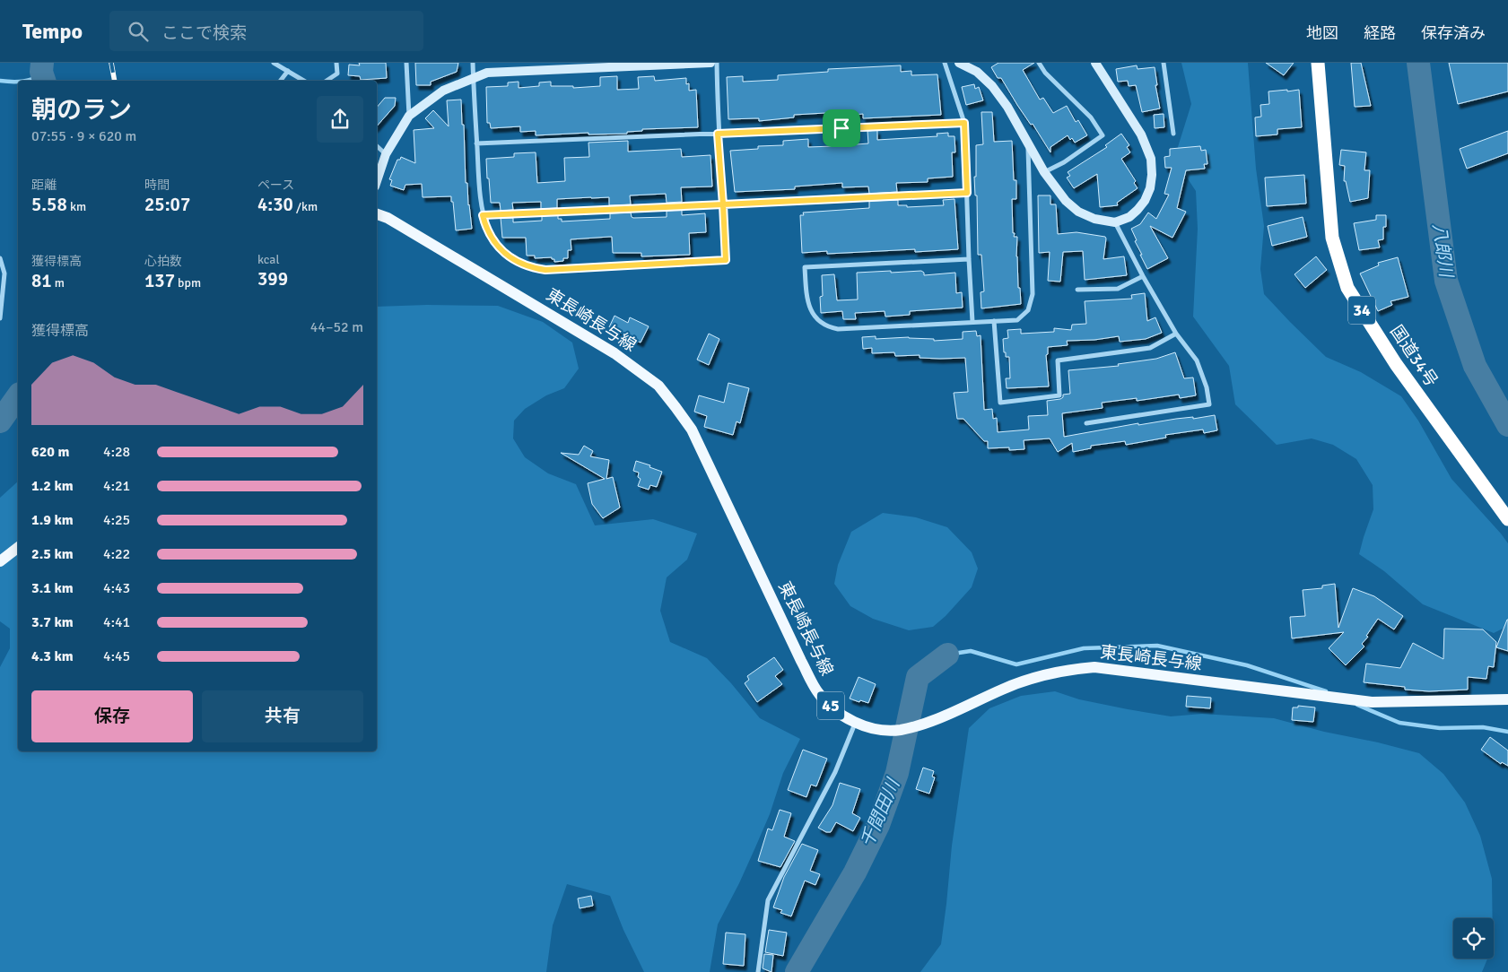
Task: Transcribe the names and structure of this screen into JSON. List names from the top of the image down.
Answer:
{
  "streets": {
    "highway": ["34", "国道34号"],
    "main road": ["東長崎長与線", "45"]
  },
  "water": ["八郎川", "千間田川"],
  "page": {
    "header": "Tempo",
    "search": "ここで検索",
    "nav": ["地図", "経路", "保存済み"],
    "heading": ["朝のラン", "07:55 · 9 × 620 m"],
    "stats": [
      ["距離", "5.58 km"],
      ["時間", "25:07"],
      ["ペース", "4:30 /km"],
      ["獲得標高", "81 m"],
      ["心拍数", "137 bpm"],
      ["kcal", "399"]
    ],
    "chart": ["獲得標高", "44–52 m"],
    "list": [
      {
        "name": "620 m",
        "note": "4:28"
      },
      {
        "name": "1.2 km",
        "note": "4:21"
      },
      {
        "name": "1.9 km",
        "note": "4:25"
      },
      {
        "name": "2.5 km",
        "note": "4:22"
      },
      {
        "name": "3.1 km",
        "note": "4:43"
      },
      {
        "name": "3.7 km",
        "note": "4:41"
      },
      {
        "name": "4.3 km",
        "note": "4:45"
      }
    ],
    "buttons": ["保存", "共有"]
  }
}
